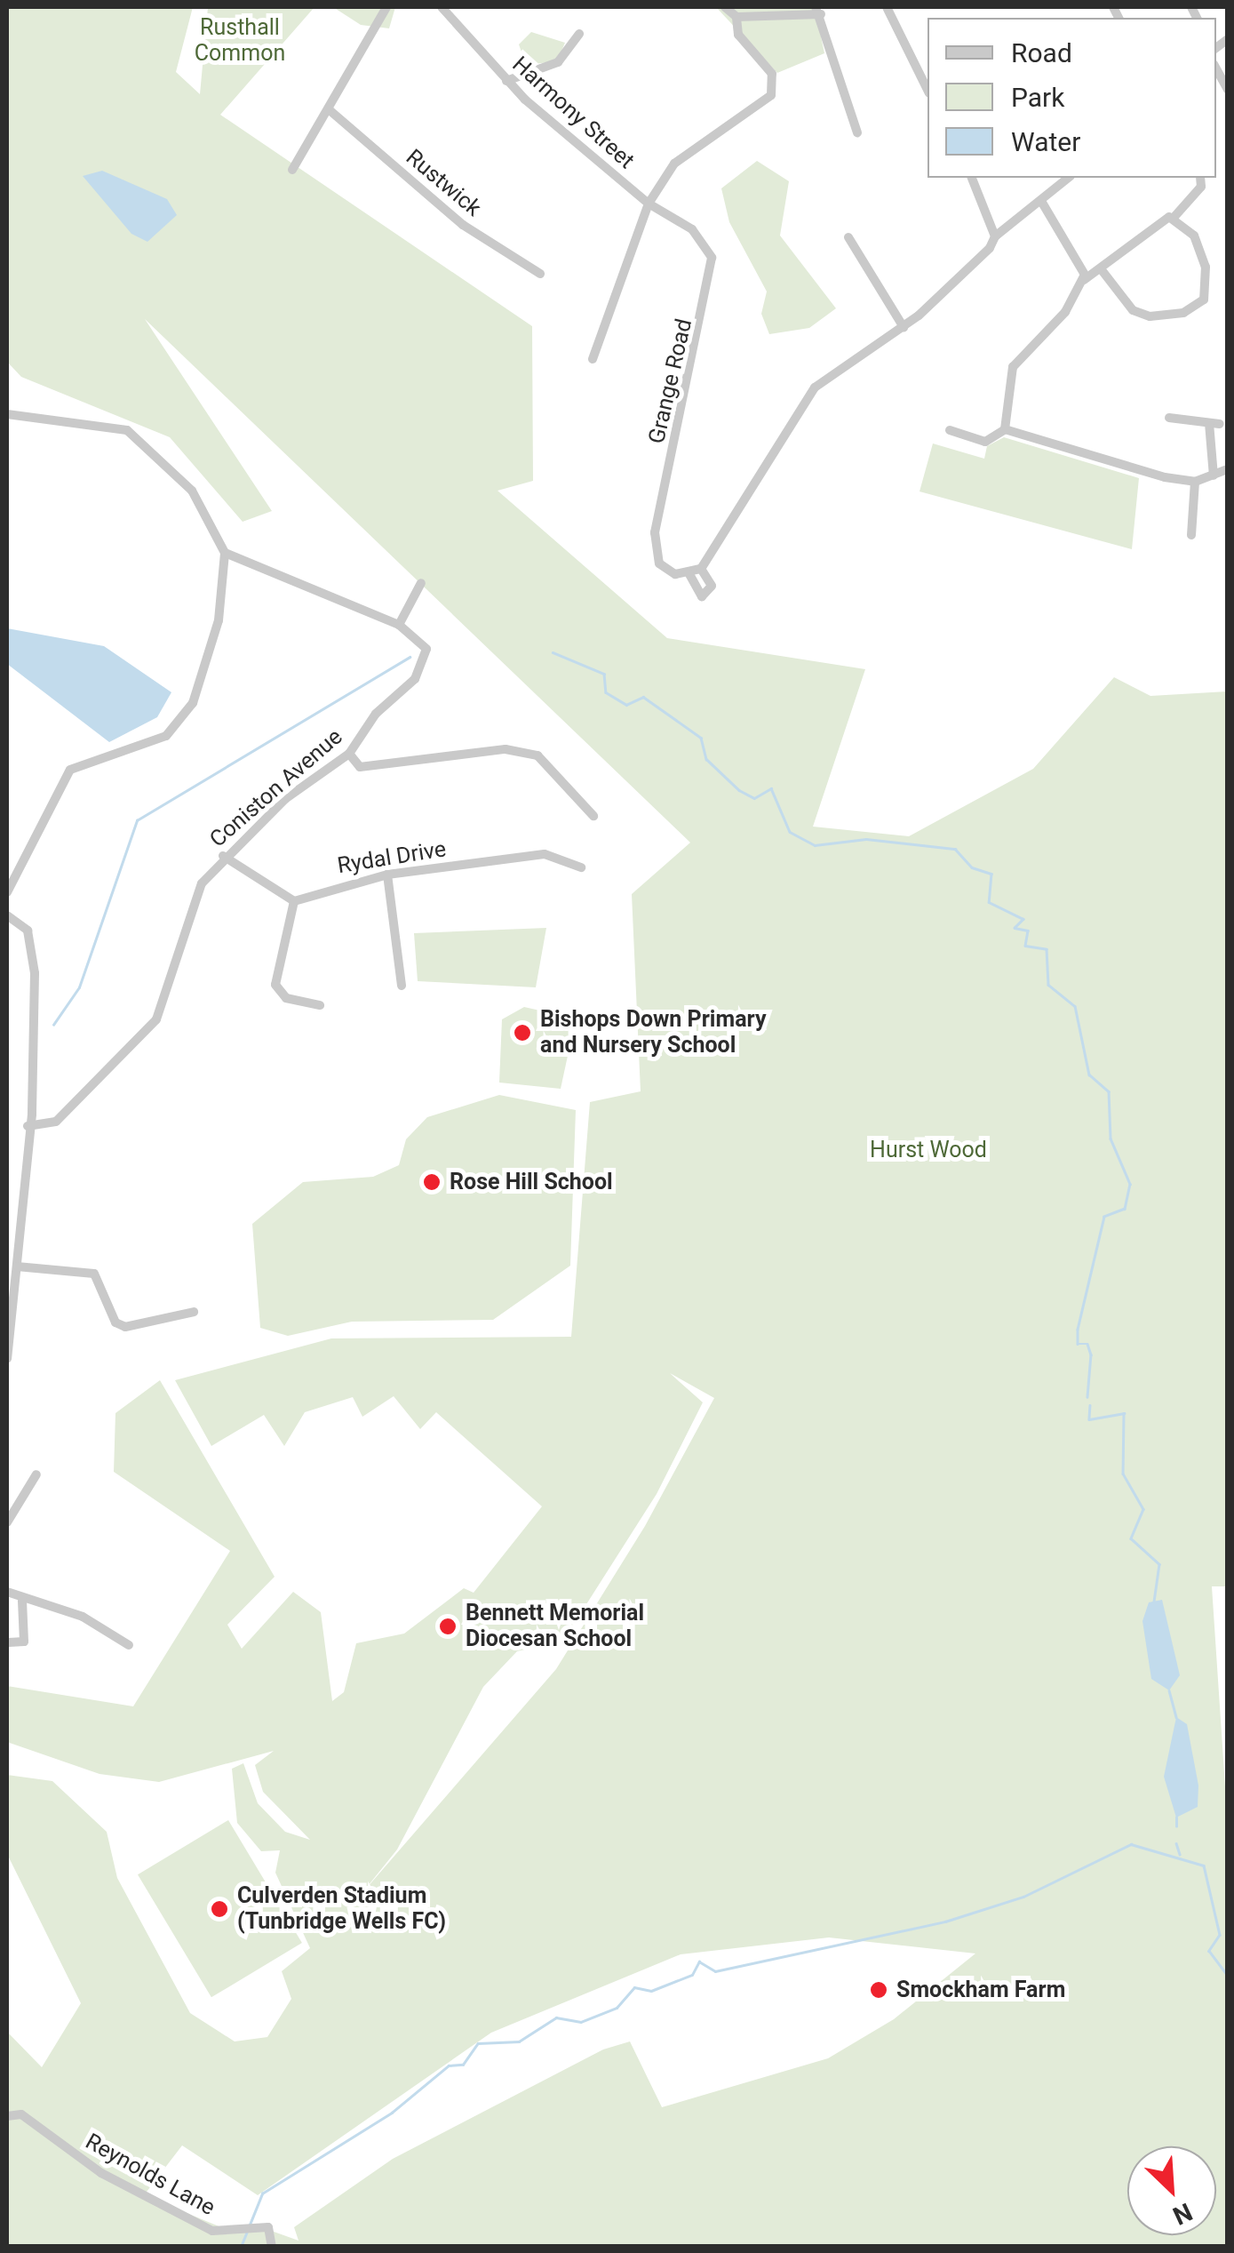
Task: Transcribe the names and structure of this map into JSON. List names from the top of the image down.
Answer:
{
  "streets": {
    "street": [
      "Harmony Street",
      "Rustwick",
      "Grange Road",
      "Coniston Avenue",
      "Rydal Drive",
      "Reynolds Lane"
    ]
  },
  "crossings": [
    ["Harmony Street", "Grange Road"]
  ],
  "parks": ["Rusthall Common", "Hurst Wood"],
  "places": [
    "Bishops Down Primary and Nursery School",
    "Rose Hill School",
    "Bennett Memorial Diocesan School",
    "Culverden Stadium (Tunbridge Wells FC)",
    "Smockham Farm"
  ],
  "legend": ["Road", "Park", "Water"],
  "north": "bottom right"
}
